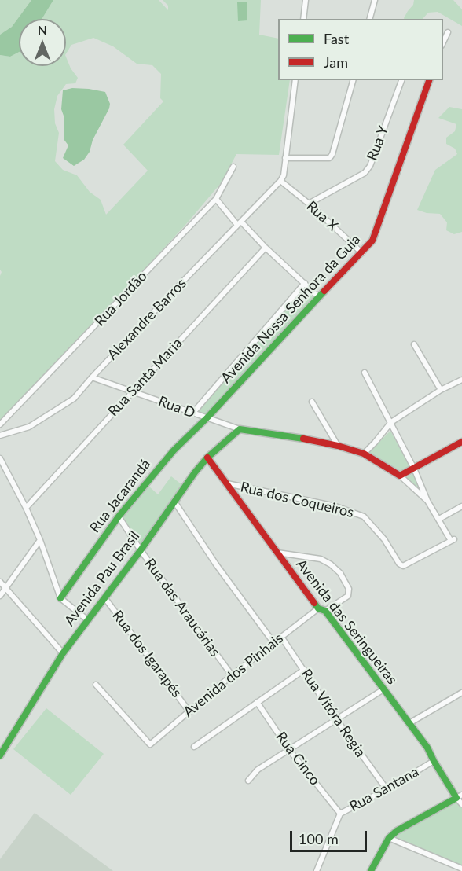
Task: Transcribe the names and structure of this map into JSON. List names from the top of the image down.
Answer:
{
  "streets": {
    "street": [
      "Rua Y",
      "Rua X",
      "Rua Jordão",
      "Avenida Nossa Senhora da Guia",
      "Alexandre Barros",
      "Rua Santa Maria",
      "Rua D",
      "Rua Jacarandá",
      "Rua dos Coqueiros",
      "Avenida Pau Brasil",
      "Rua das Araucárias",
      "Avenida das Seringueiras",
      "Rua dos Igarapés",
      "Avenida dos Pinhais",
      "Rua Vitóra Regia",
      "Rua Cinco",
      "Rua Santana"
    ]
  },
  "crossings": [
    ["Rua Y", "Rua X"],
    ["Rua X", "Avenida Nossa Senhora da Guia"],
    ["Rua X", "Alexandre Barros"],
    ["Avenida Nossa Senhora da Guia", "Rua D"],
    ["Avenida Nossa Senhora da Guia", "Rua Jacarandá"],
    ["Alexandre Barros", "Rua D"],
    ["Rua Santa Maria", "Rua D"],
    ["Rua D", "Rua Jacarandá"],
    ["Rua D", "Avenida Pau Brasil"],
    ["Rua Jacarandá", "Rua das Araucárias"],
    ["Rua dos Coqueiros", "Avenida das Seringueiras"],
    ["Avenida Pau Brasil", "Rua das Araucárias"],
    ["Avenida Pau Brasil", "Avenida das Seringueiras"],
    ["Avenida Pau Brasil", "Rua dos Igarapés"],
    ["Rua das Araucárias", "Avenida dos Pinhais"],
    ["Avenida das Seringueiras", "Avenida dos Pinhais"],
    ["Avenida das Seringueiras", "Rua Santana"],
    ["Rua dos Igarapés", "Avenida dos Pinhais"],
    ["Avenida dos Pinhais", "Rua Vitóra Regia"],
    ["Rua Vitóra Regia", "Rua Santana"],
    ["Rua Cinco", "Rua Santana"]
  ],
  "legend": ["Fast", "Jam"],
  "scale_bar": "100 m",
  "north": "top"
}
